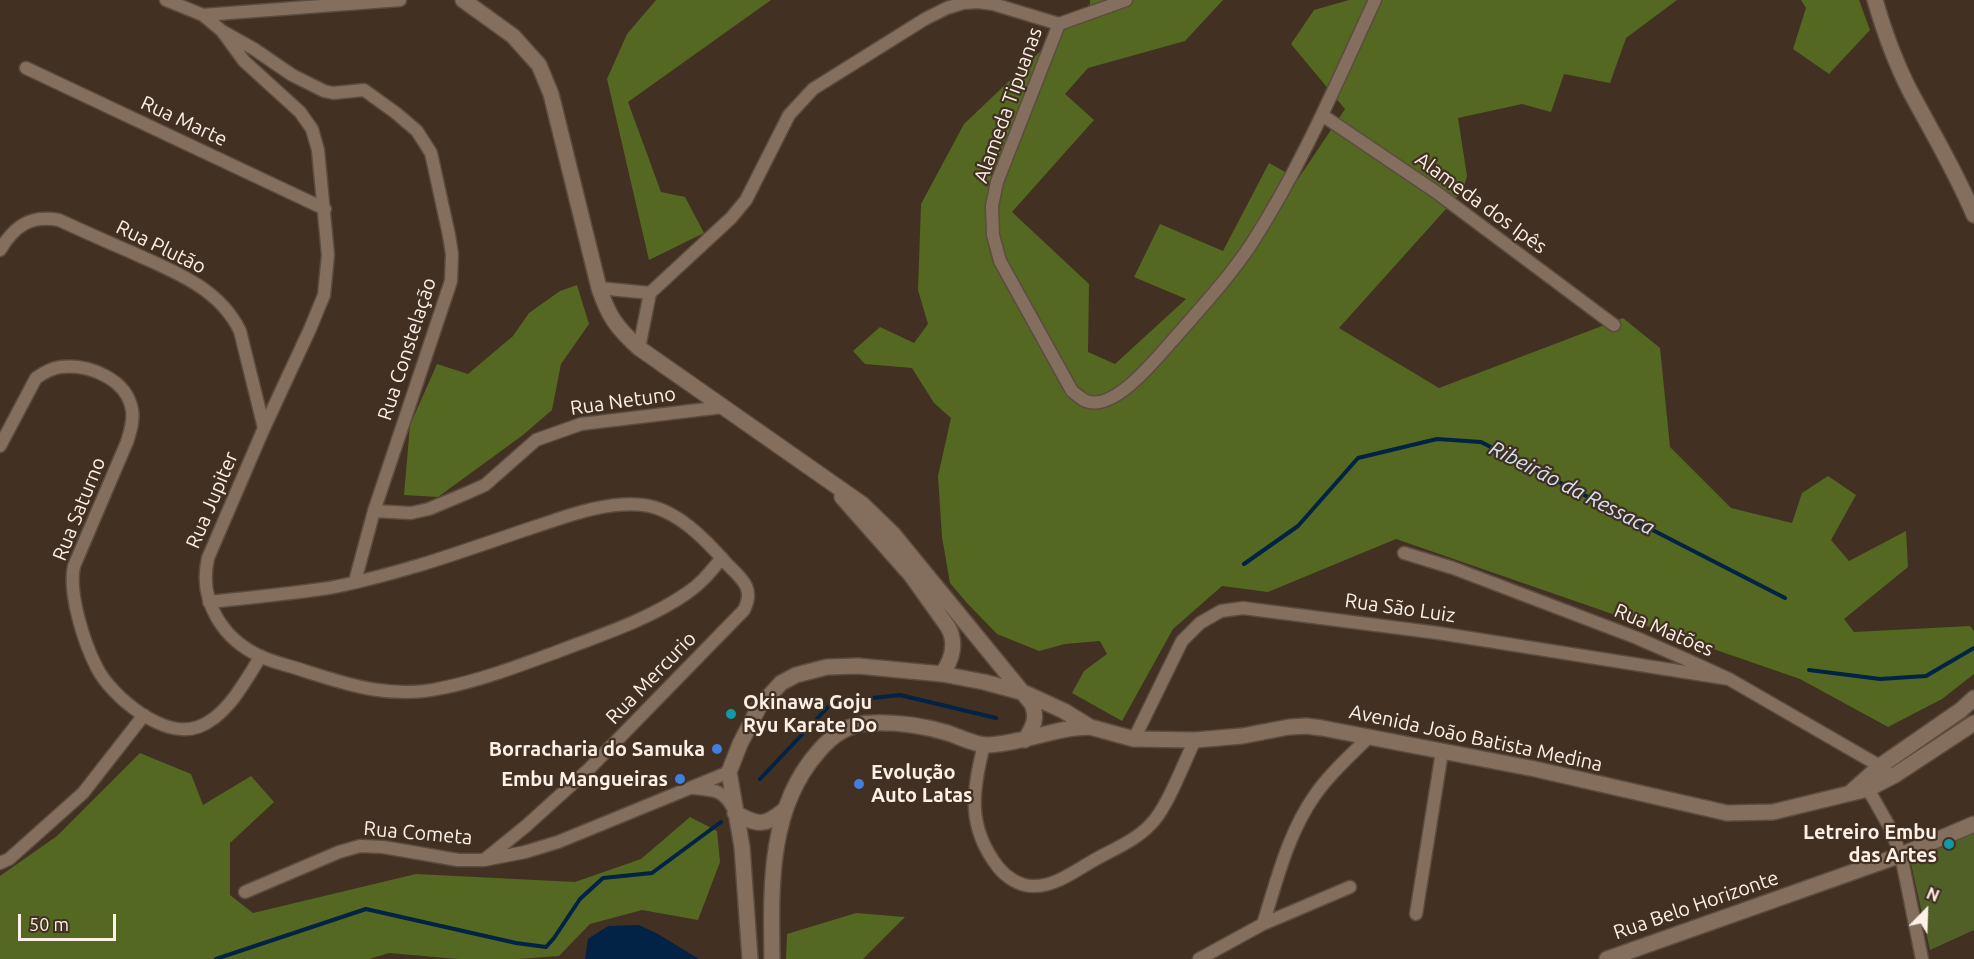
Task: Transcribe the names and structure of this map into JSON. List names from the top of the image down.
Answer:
{
  "streets": {
    "main road": ["Avenida João Batista Medina", "Rua Belo Horizonte"],
    "street": [
      "Alameda Tipuanas",
      "Rua Marte",
      "Alameda dos Ipês",
      "Rua Plutão",
      "Rua Constelação",
      "Rua Netuno",
      "Rua Jupiter",
      "Rua Saturno",
      "Rua São Luiz",
      "Rua Matões",
      "Rua Mercurio",
      "Rua Cometa"
    ]
  },
  "crossings": [
    ["Alameda Tipuanas", "Alameda dos Ipês"],
    ["Rua Marte", "Rua Jupiter"],
    ["Rua Plutão", "Rua Jupiter"],
    ["Rua Constelação", "Rua Netuno"],
    ["Rua Constelação", "Rua Jupiter"],
    ["Rua Netuno", "Avenida João Batista Medina"],
    ["Rua Jupiter", "Rua Saturno"],
    ["Rua Jupiter", "Rua Mercurio"],
    ["Rua São Luiz", "Rua Matões"],
    ["Rua São Luiz", "Avenida João Batista Medina"],
    ["Rua Matões", "Avenida João Batista Medina"],
    ["Rua Mercurio", "Rua Cometa"]
  ],
  "water": ["Ribeirão da Ressaca"],
  "places": [
    "Okinawa Goju Ryu Karate Do",
    "Borracharia do Samuka",
    "Embu Mangueiras",
    "Evolução Auto Latas",
    "Letreiro Embu das Artes"
  ],
  "scale_bar": "50 m",
  "north": "top right"
}
